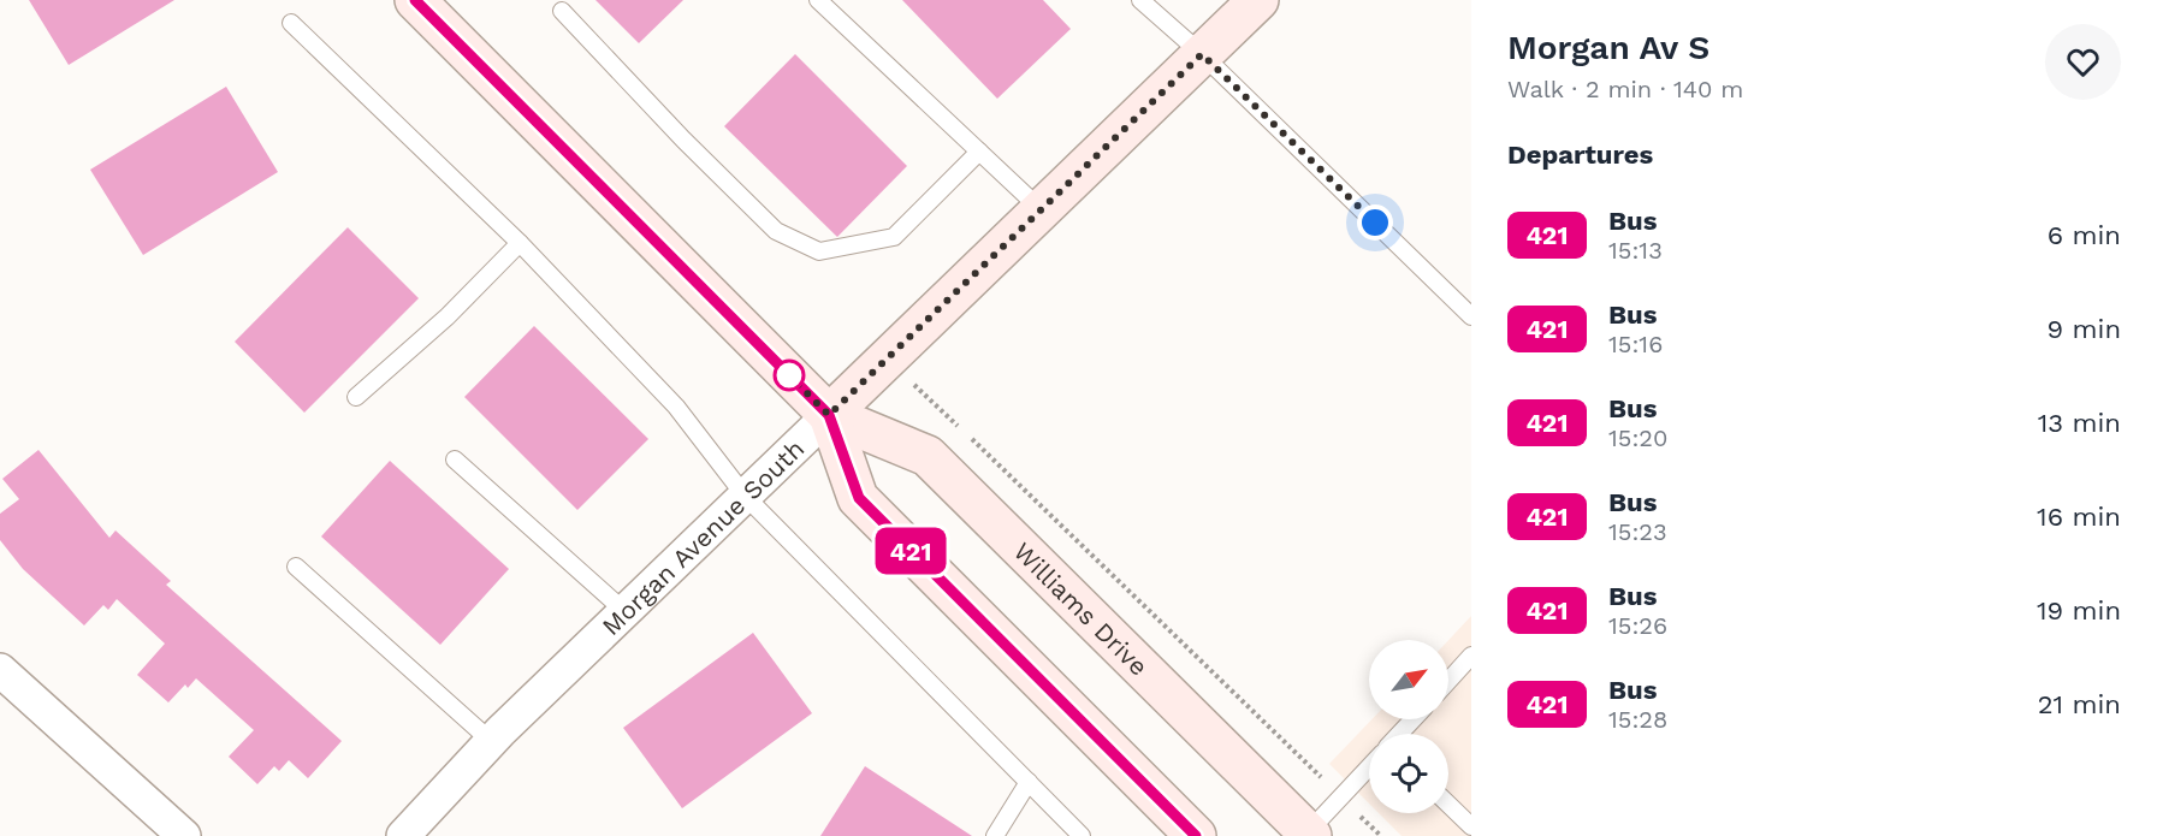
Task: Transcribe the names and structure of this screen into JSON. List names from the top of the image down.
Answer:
{
  "streets": {
    "main road": ["Morgan Avenue South", "Williams Drive"]
  },
  "crossings": [
    ["Morgan Avenue South", "Williams Drive"]
  ],
  "lines": ["bus line 421"],
  "north": "top right",
  "page": {
    "on_map": "421",
    "heading": [
      ["Morgan Av S", "Walk · 2 min · 140 m"],
      "Departures"
    ],
    "list": [
      {
        "mark": "421",
        "name": "Bus",
        "note": "15:13",
        "value": "6 min"
      },
      {
        "mark": "421",
        "name": "Bus",
        "note": "15:16",
        "value": "9 min"
      },
      {
        "mark": "421",
        "name": "Bus",
        "note": "15:20",
        "value": "13 min"
      },
      {
        "mark": "421",
        "name": "Bus",
        "note": "15:23",
        "value": "16 min"
      },
      {
        "mark": "421",
        "name": "Bus",
        "note": "15:26",
        "value": "19 min"
      },
      {
        "mark": "421",
        "name": "Bus",
        "note": "15:28",
        "value": "21 min"
      }
    ]
  }
}
